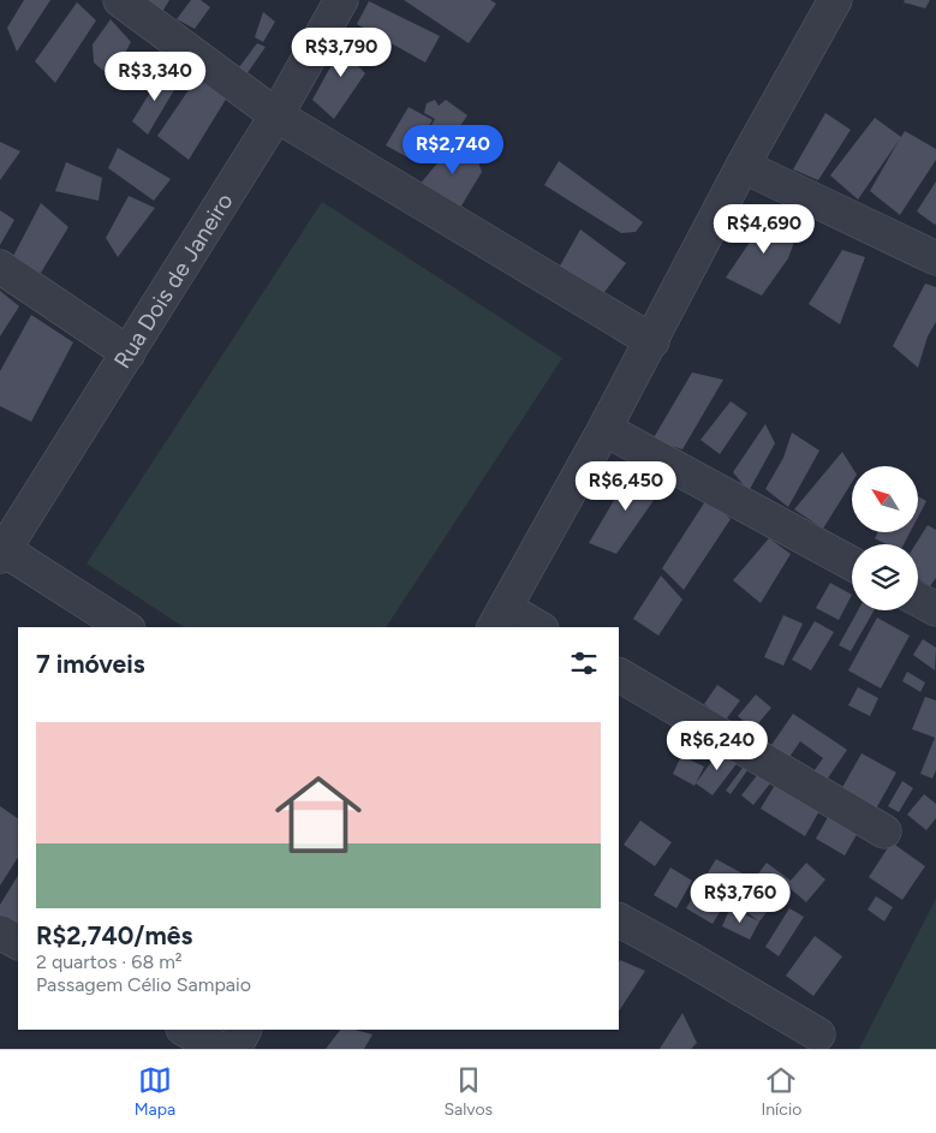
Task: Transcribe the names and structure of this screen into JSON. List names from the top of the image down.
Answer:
{
  "streets": {
    "street": ["Rua Dois de Janeiro"]
  },
  "north": "top left",
  "page": {
    "price": [
      "R$3,790",
      "R$3,340",
      "R$2,740",
      "R$4,690",
      "R$6,450",
      "R$6,240",
      "R$3,760"
    ],
    "heading": "7 imóveis",
    "list": [
      {
        "name": "R$2,740/mês",
        "note": "2 quartos · 68 m² · Passagem Célio Sampaio"
      }
    ],
    "tabs": ["Mapa", "Salvos", "Início"]
  }
}
